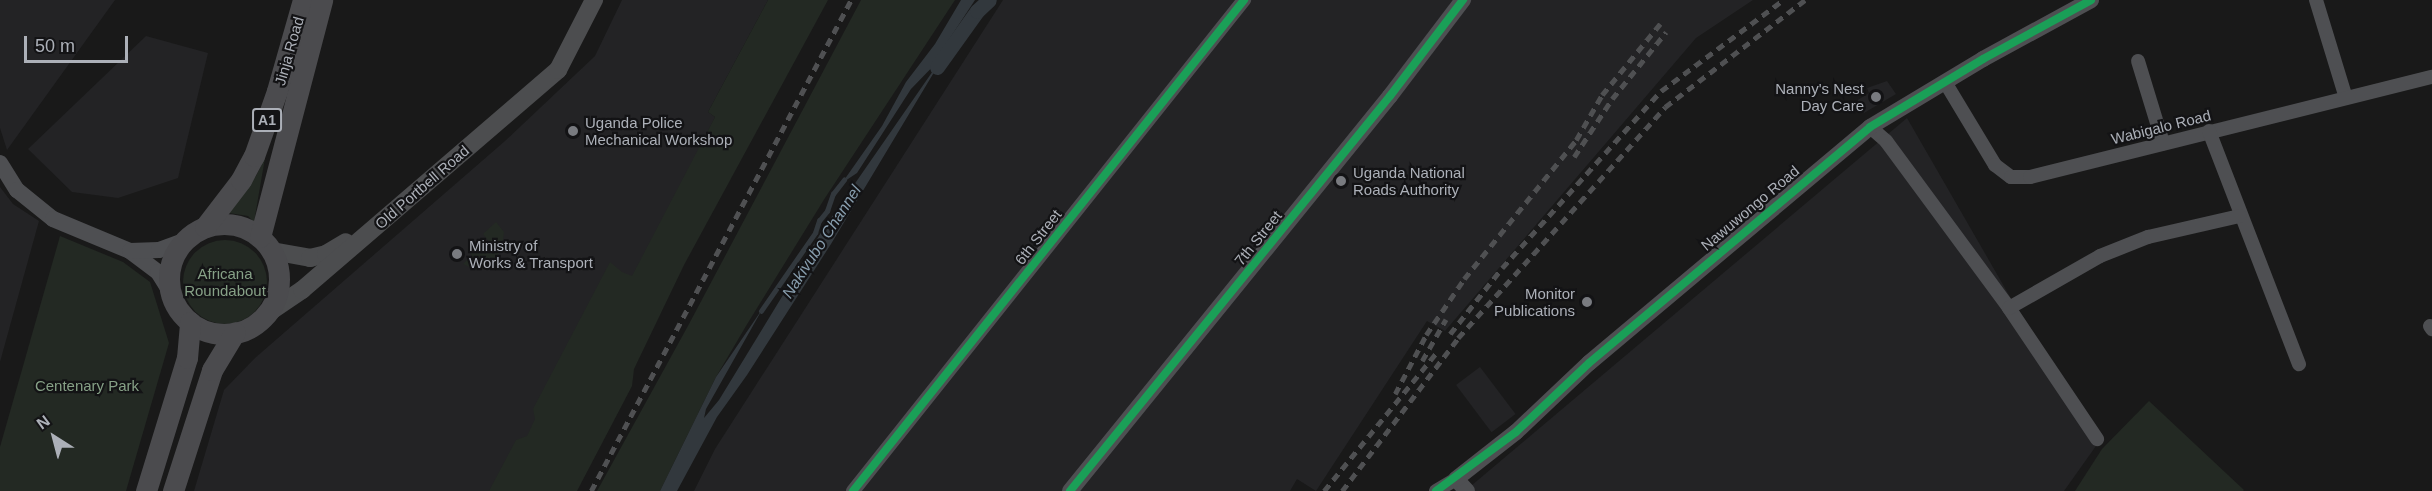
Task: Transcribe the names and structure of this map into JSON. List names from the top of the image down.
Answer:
{
  "streets": {
    "highway": ["Jinja Road", "A1"],
    "main road": ["Old Portbell Road"],
    "street": [
      "Wabigalo Road",
      "Nawuwongo Road",
      "6th Street",
      "7th Street"
    ]
  },
  "crossings": [
    ["Jinja Road", "A1"],
    ["Jinja Road", "Old Portbell Road"],
    ["A1", "Old Portbell Road"],
    ["Wabigalo Road", "Nawuwongo Road"]
  ],
  "water": ["Nakivubo Channel"],
  "parks": ["Africana Roundabout", "Centenary Park"],
  "places": [
    "Nanny's Nest Day Care",
    "Uganda Police Mechanical Workshop",
    "Uganda National Roads Authority",
    "Ministry of Works & Transport",
    "Monitor Publications"
  ],
  "scale_bar": "50 m",
  "north": "top left"
}
